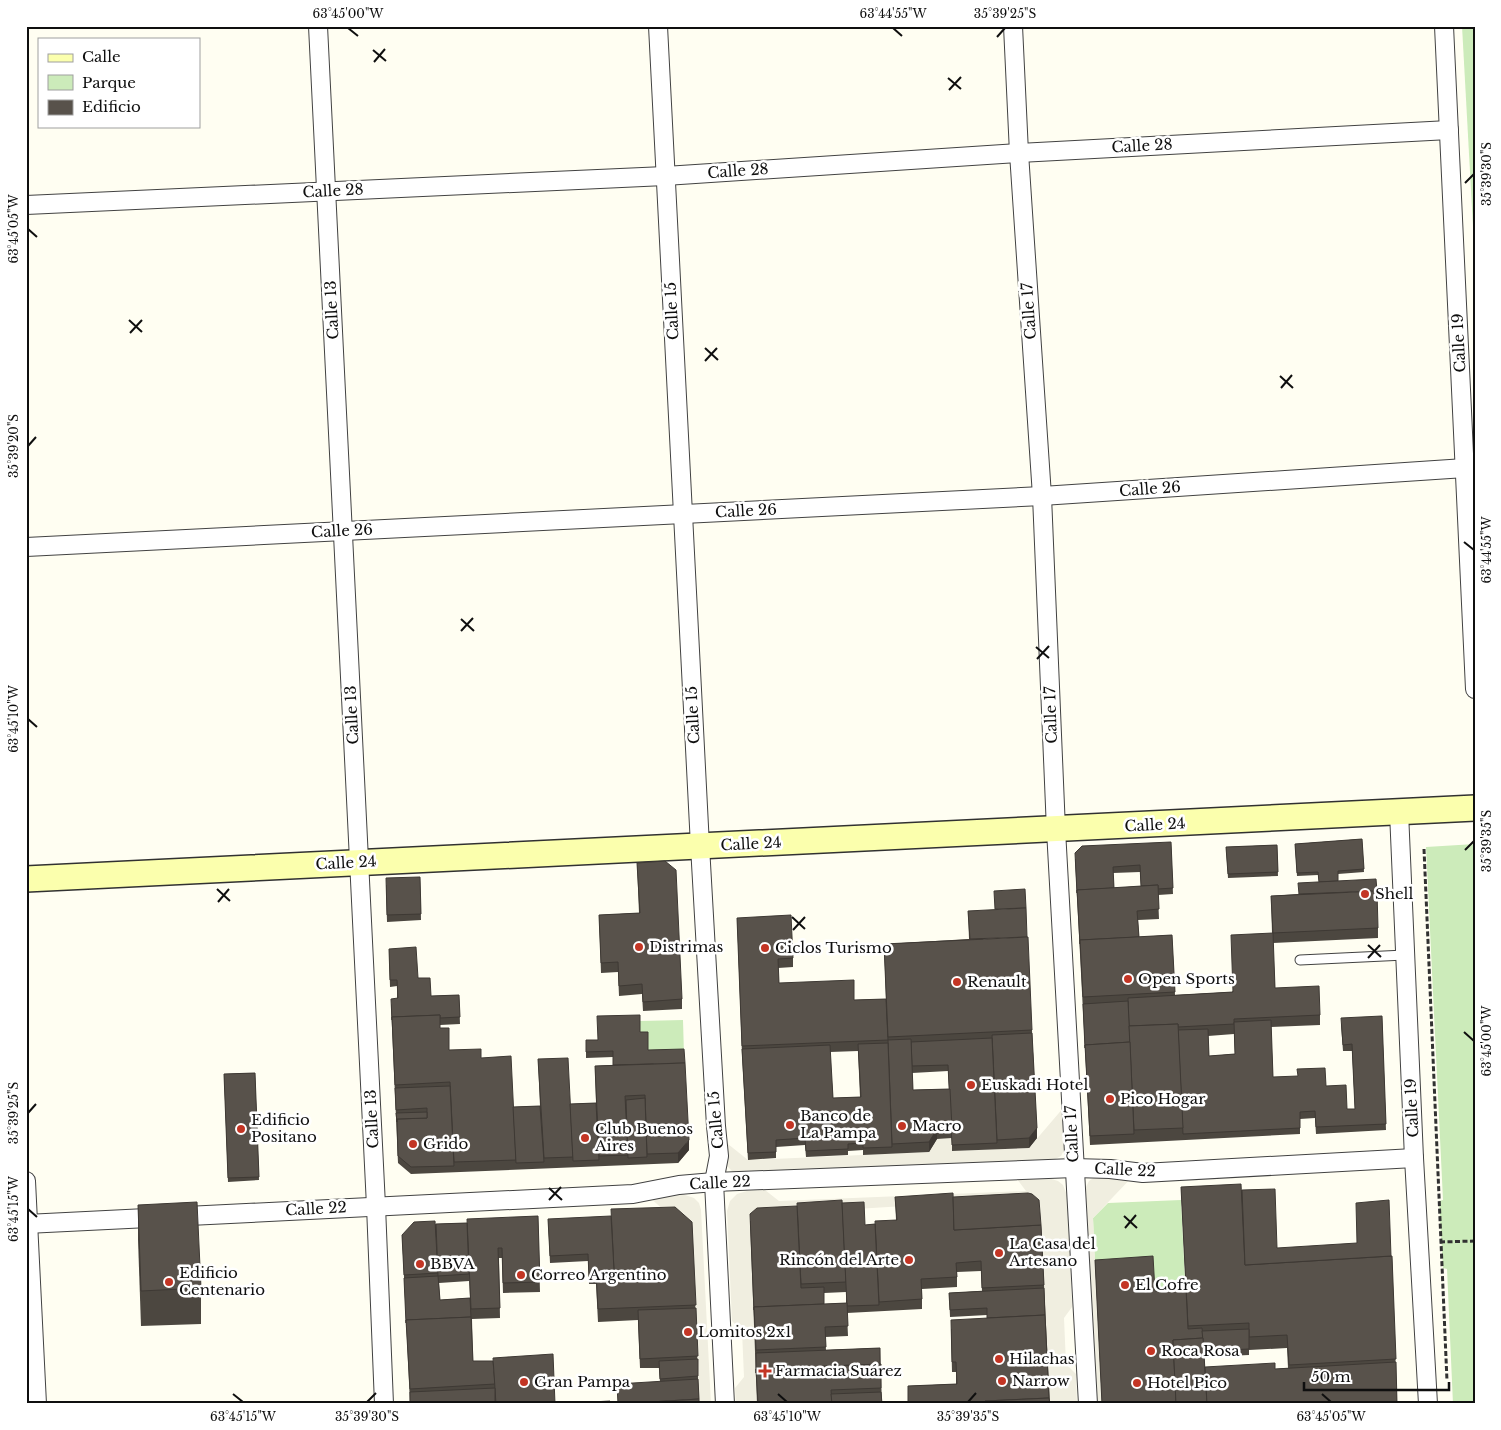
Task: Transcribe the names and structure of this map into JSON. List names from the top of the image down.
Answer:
{
  "streets": {
    "street": [
      "Calle 28",
      "Calle 13",
      "Calle 15",
      "Calle 17",
      "Calle 19",
      "Calle 26",
      "Calle 24",
      "Calle 22"
    ]
  },
  "crossings": [
    ["Calle 28", "Calle 13"],
    ["Calle 28", "Calle 15"],
    ["Calle 28", "Calle 17"],
    ["Calle 28", "Calle 19"],
    ["Calle 13", "Calle 26"],
    ["Calle 13", "Calle 24"],
    ["Calle 13", "Calle 22"],
    ["Calle 15", "Calle 26"],
    ["Calle 15", "Calle 24"],
    ["Calle 15", "Calle 22"],
    ["Calle 17", "Calle 26"],
    ["Calle 17", "Calle 24"],
    ["Calle 17", "Calle 22"],
    ["Calle 19", "Calle 26"],
    ["Calle 19", "Calle 24"],
    ["Calle 19", "Calle 22"]
  ],
  "places": {
    "other": [
      "Shell",
      "Distrimas",
      "Ciclos Turismo",
      "Open Sports",
      "Renault",
      "Euskadi Hotel",
      "Pico Hogar",
      "Banco de La Pampa",
      "Macro",
      "Edificio Positano",
      "Club Buenos Aires",
      "Grido",
      "La Casa del Artesano",
      "Rincón del Arte",
      "BBVA",
      "Correo Argentino",
      "Edificio Centenario",
      "El Cofre",
      "Lomitos 2x1",
      "Roca Rosa",
      "Hilachas",
      "Narrow",
      "Gran Pampa",
      "Hotel Pico"
    ],
    "health": ["Farmacia Suárez"]
  },
  "legend": ["Calle", "Parque", "Edificio"],
  "scale_bar": "50 m",
  "coordinates": [
    "63°45'00\"W",
    "63°44'55\"W",
    "35°39'25\"S",
    "35°39'30\"S",
    "63°45'05\"W",
    "35°39'20\"S",
    "63°45'10\"W",
    "35°39'35\"S",
    "63°45'15\"W"
  ]
}
